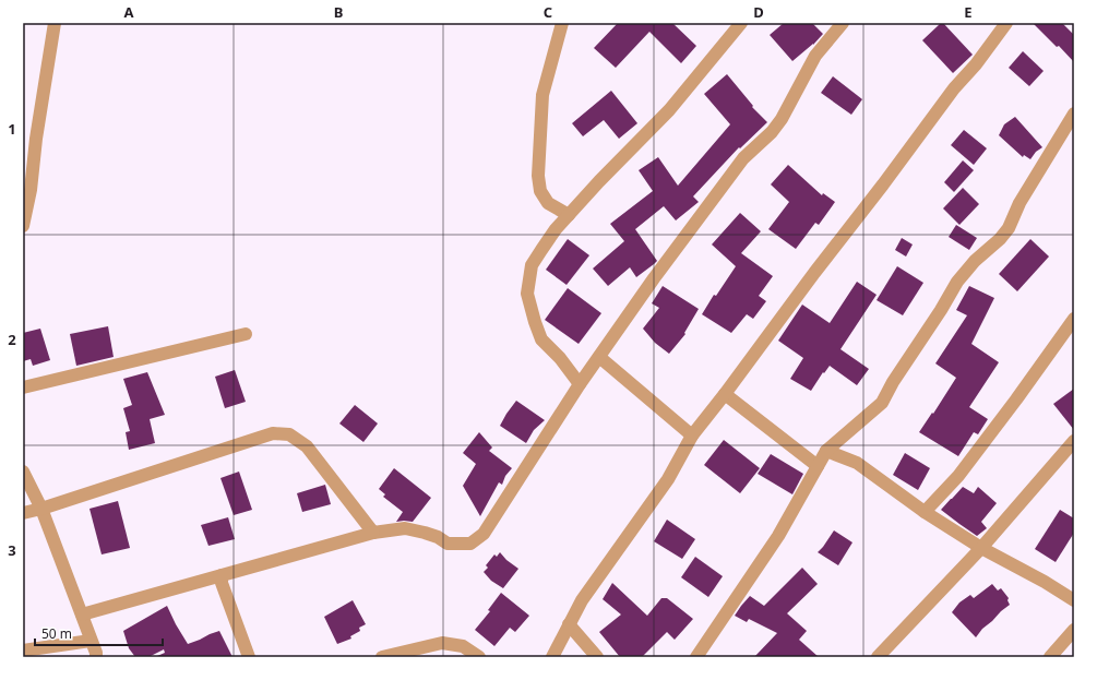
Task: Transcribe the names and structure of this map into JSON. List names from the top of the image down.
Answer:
{
  "scale_bar": "50 m",
  "grid": {
    "columns": [
      "A",
      "B",
      "C",
      "D",
      "E"
    ],
    "rows": ["1", "2", "3"]
  }
}
